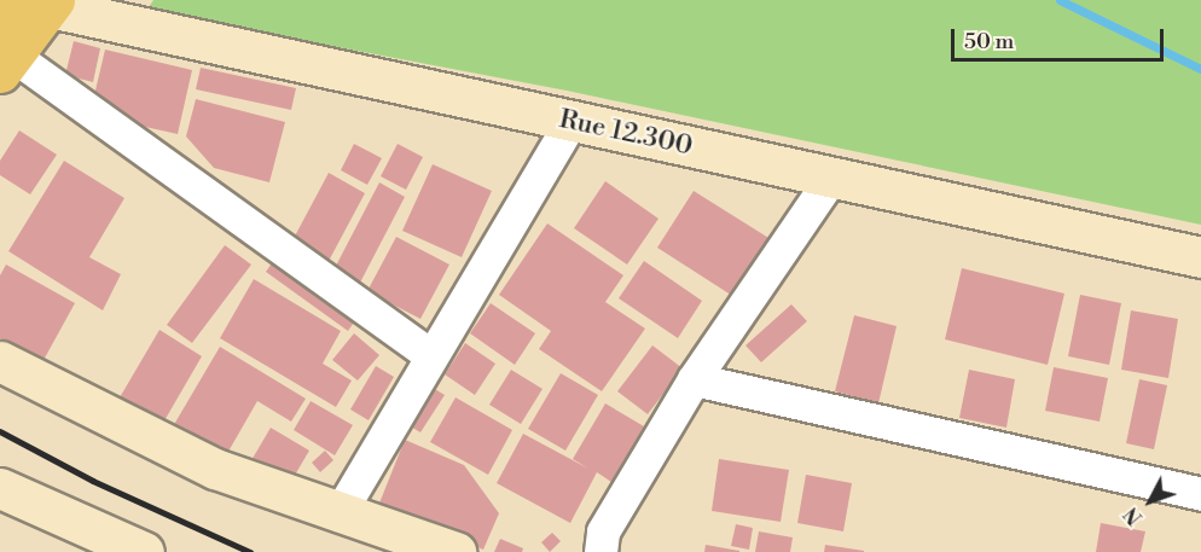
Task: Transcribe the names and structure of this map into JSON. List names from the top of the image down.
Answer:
{
  "streets": {
    "street": ["Rue 12.300"]
  },
  "scale_bar": "50 m",
  "north": "bottom left"
}
